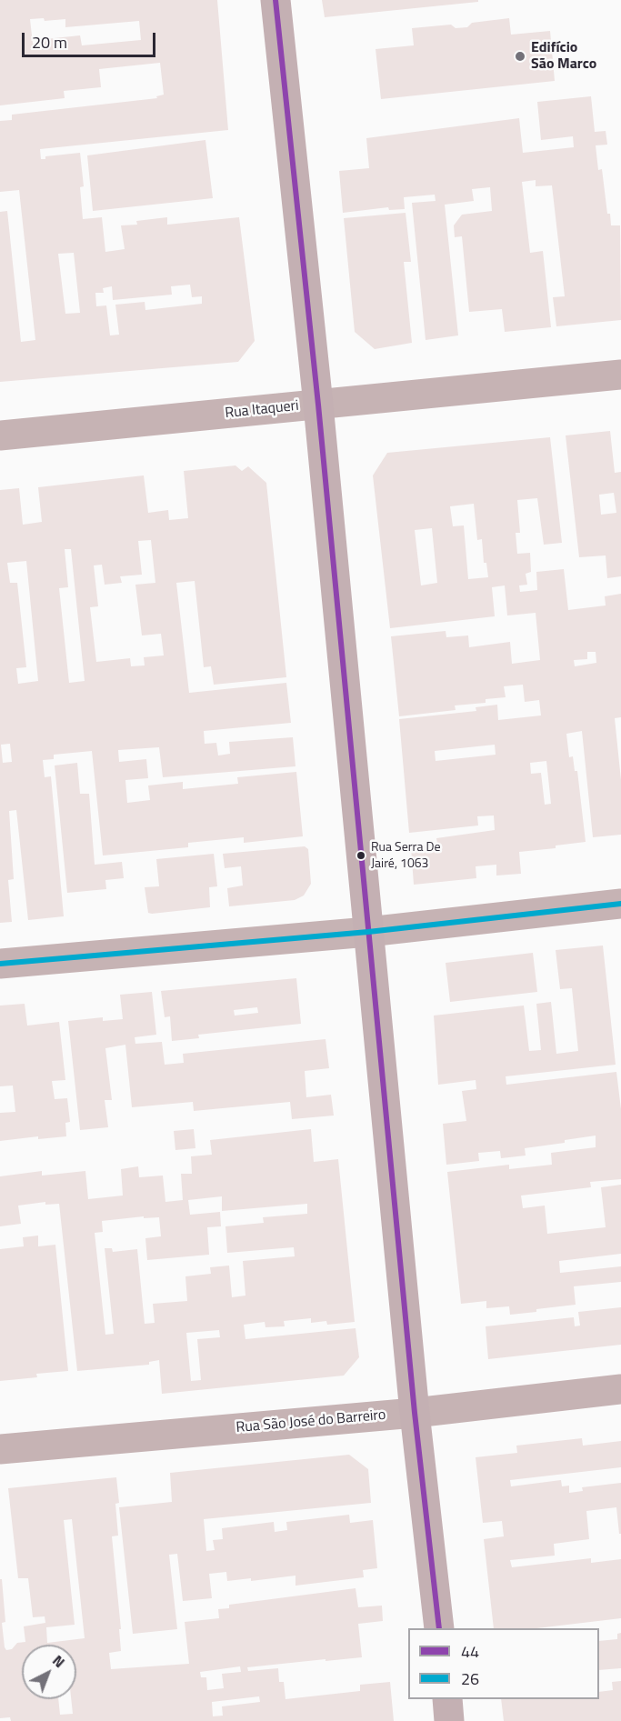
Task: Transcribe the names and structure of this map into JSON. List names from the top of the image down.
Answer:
{
  "streets": {
    "street": ["Rua Itaqueri", "Rua São José do Barreiro"]
  },
  "places": ["Edifício São Marco", "Rua Serra De Jairé, 1063"],
  "lines": ["transit line 44", "transit line 26"],
  "legend": ["44", "26"],
  "scale_bar": "20 m",
  "north": "top right"
}
